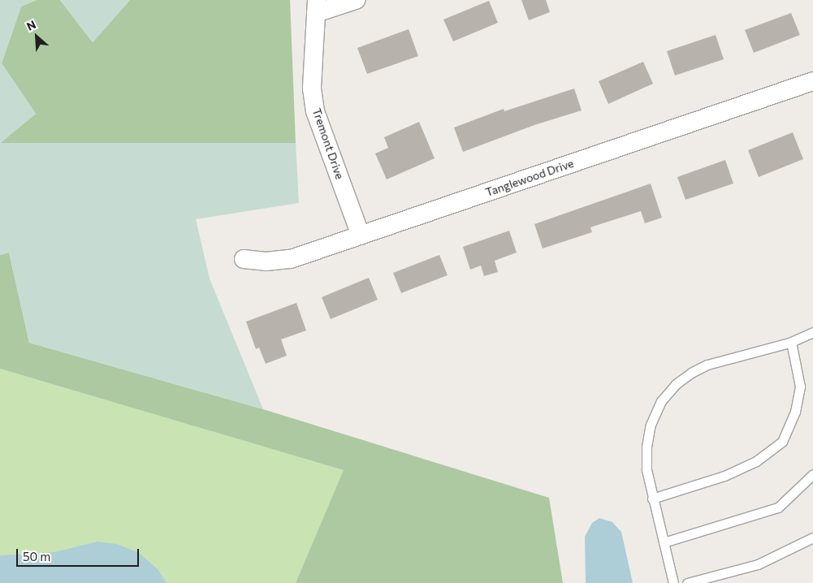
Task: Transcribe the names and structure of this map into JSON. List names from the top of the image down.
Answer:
{
  "streets": {
    "street": ["Tremont Drive", "Tanglewood Drive"]
  },
  "crossings": [
    ["Tremont Drive", "Tanglewood Drive"]
  ],
  "scale_bar": "50 m",
  "north": "top left"
}
